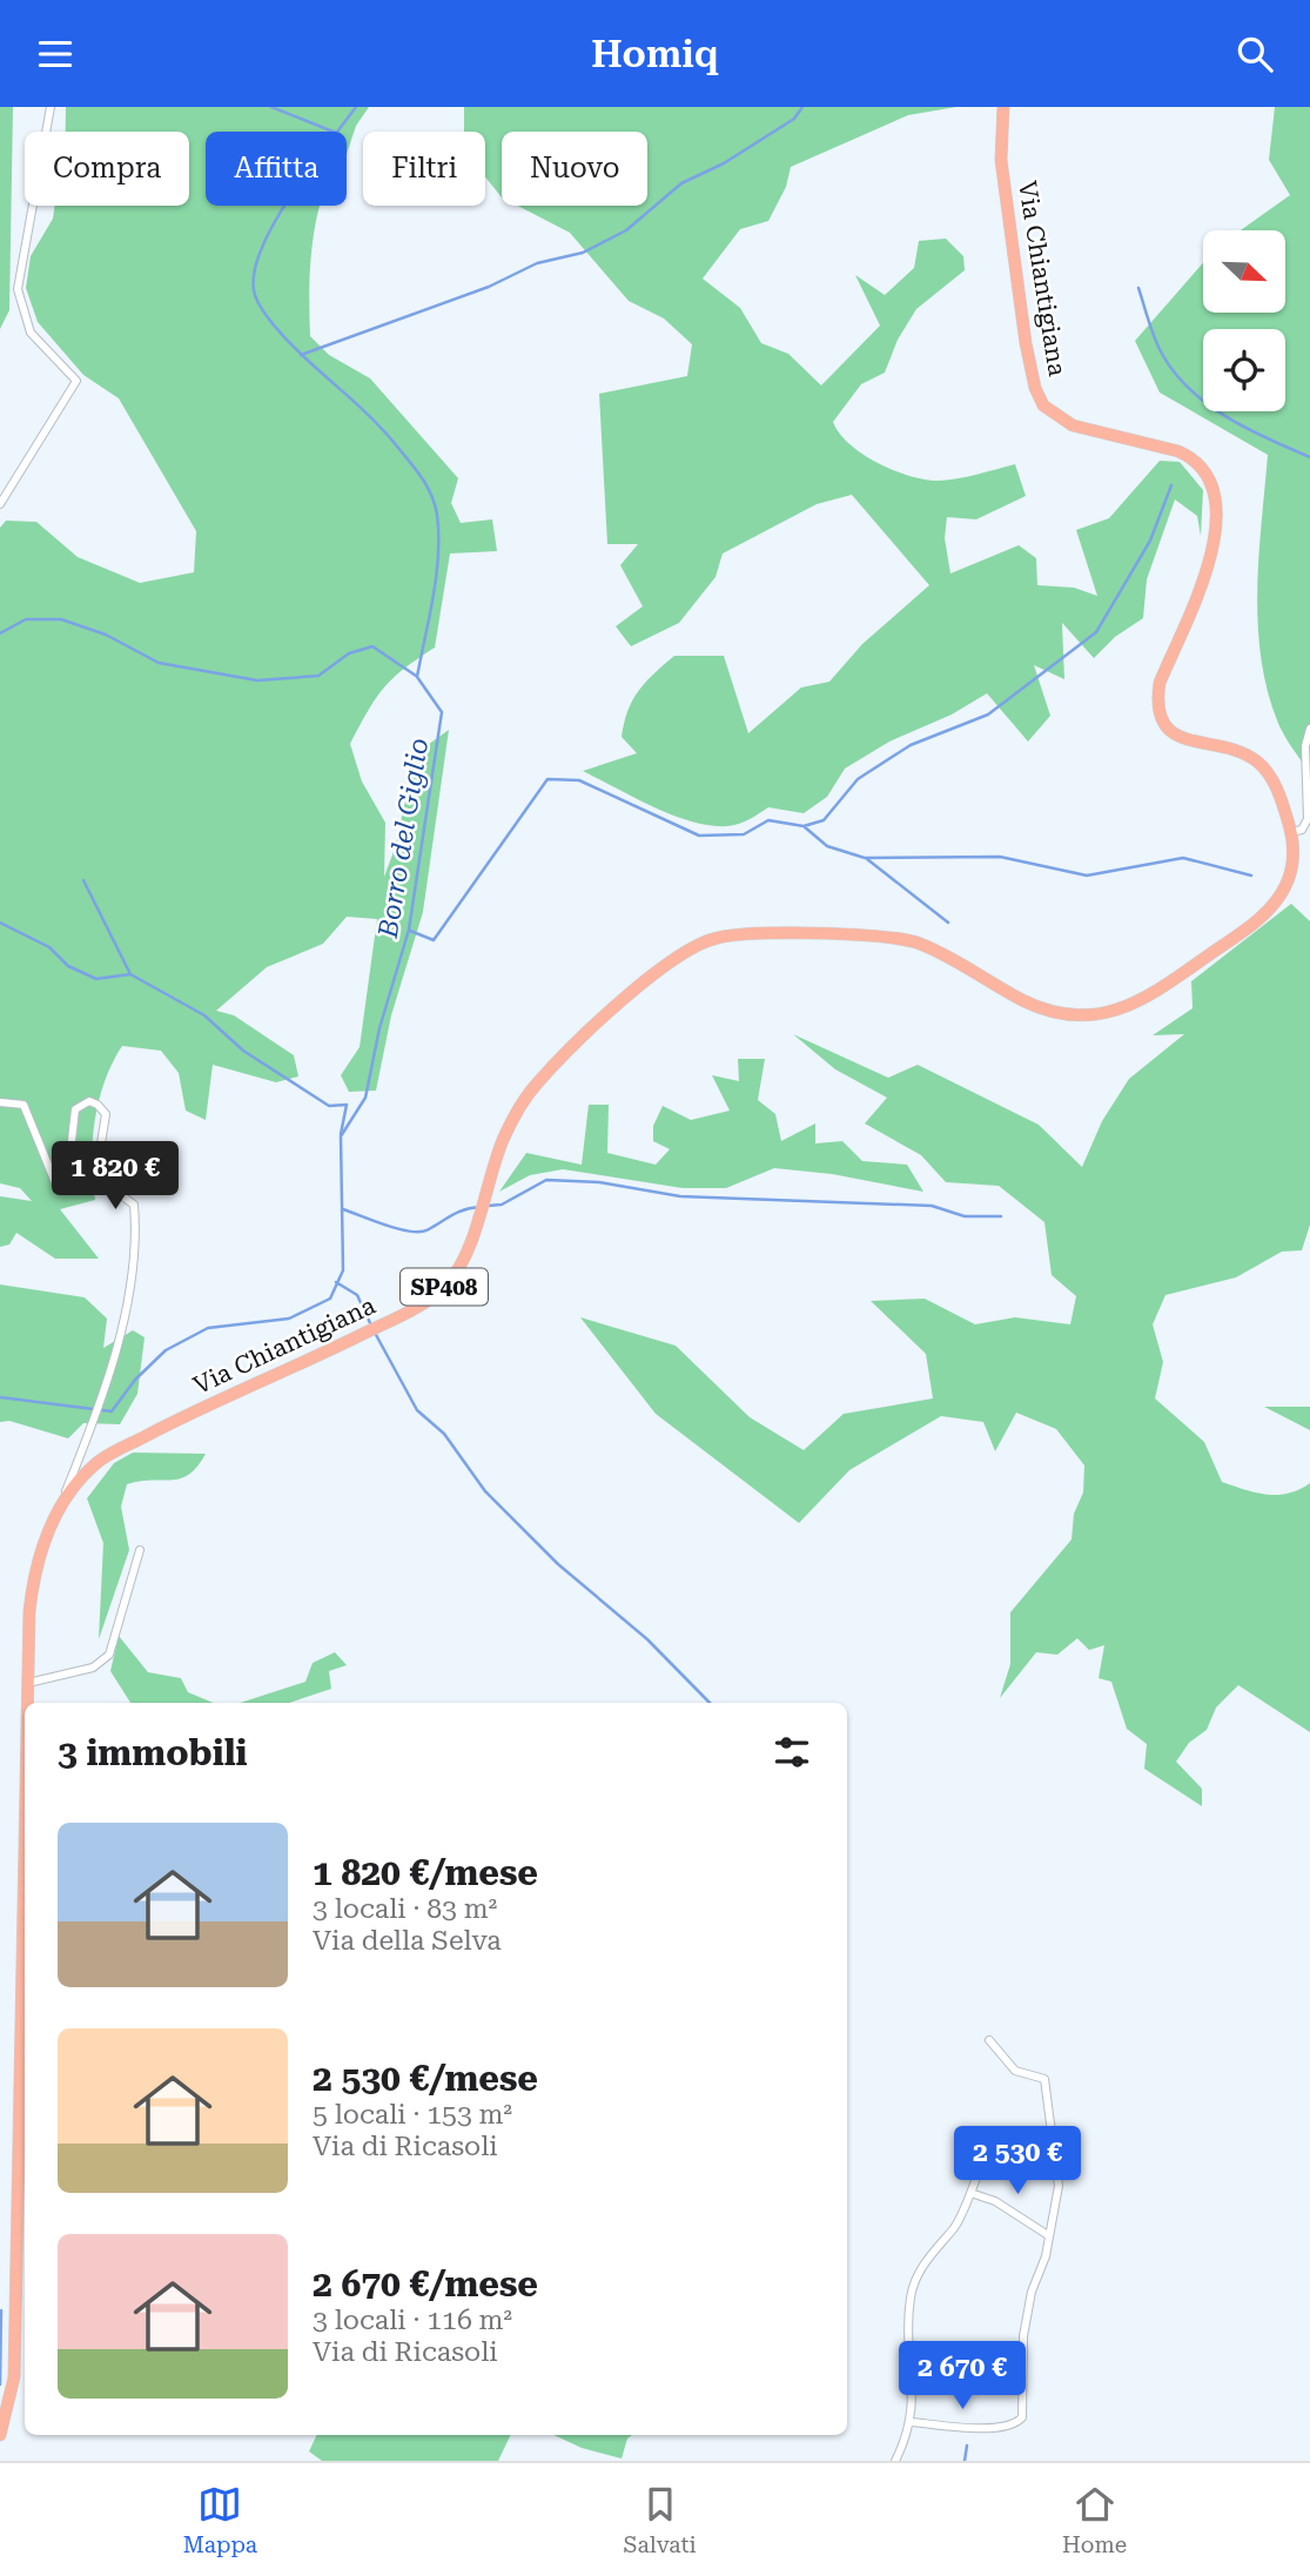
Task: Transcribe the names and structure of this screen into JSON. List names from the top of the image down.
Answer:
{
  "streets": {
    "main road": ["Via Chiantigiana", "SP408"]
  },
  "water": ["Borro del Giglio"],
  "north": "bottom right",
  "page": {
    "header": "Homiq",
    "chip": [
      "Compra",
      "Affitta",
      "Filtri",
      "Nuovo"
    ],
    "price": ["1 820 €", "2 530 €", "2 670 €"],
    "heading": "3 immobili",
    "list": [
      {
        "name": "1 820 €/mese",
        "note": "3 locali · 83 m² · Via della Selva"
      },
      {
        "name": "2 530 €/mese",
        "note": "5 locali · 153 m² · Via di Ricasoli"
      },
      {
        "name": "2 670 €/mese",
        "note": "3 locali · 116 m² · Via di Ricasoli"
      }
    ],
    "tabs": ["Mappa", "Salvati", "Home"]
  }
}
